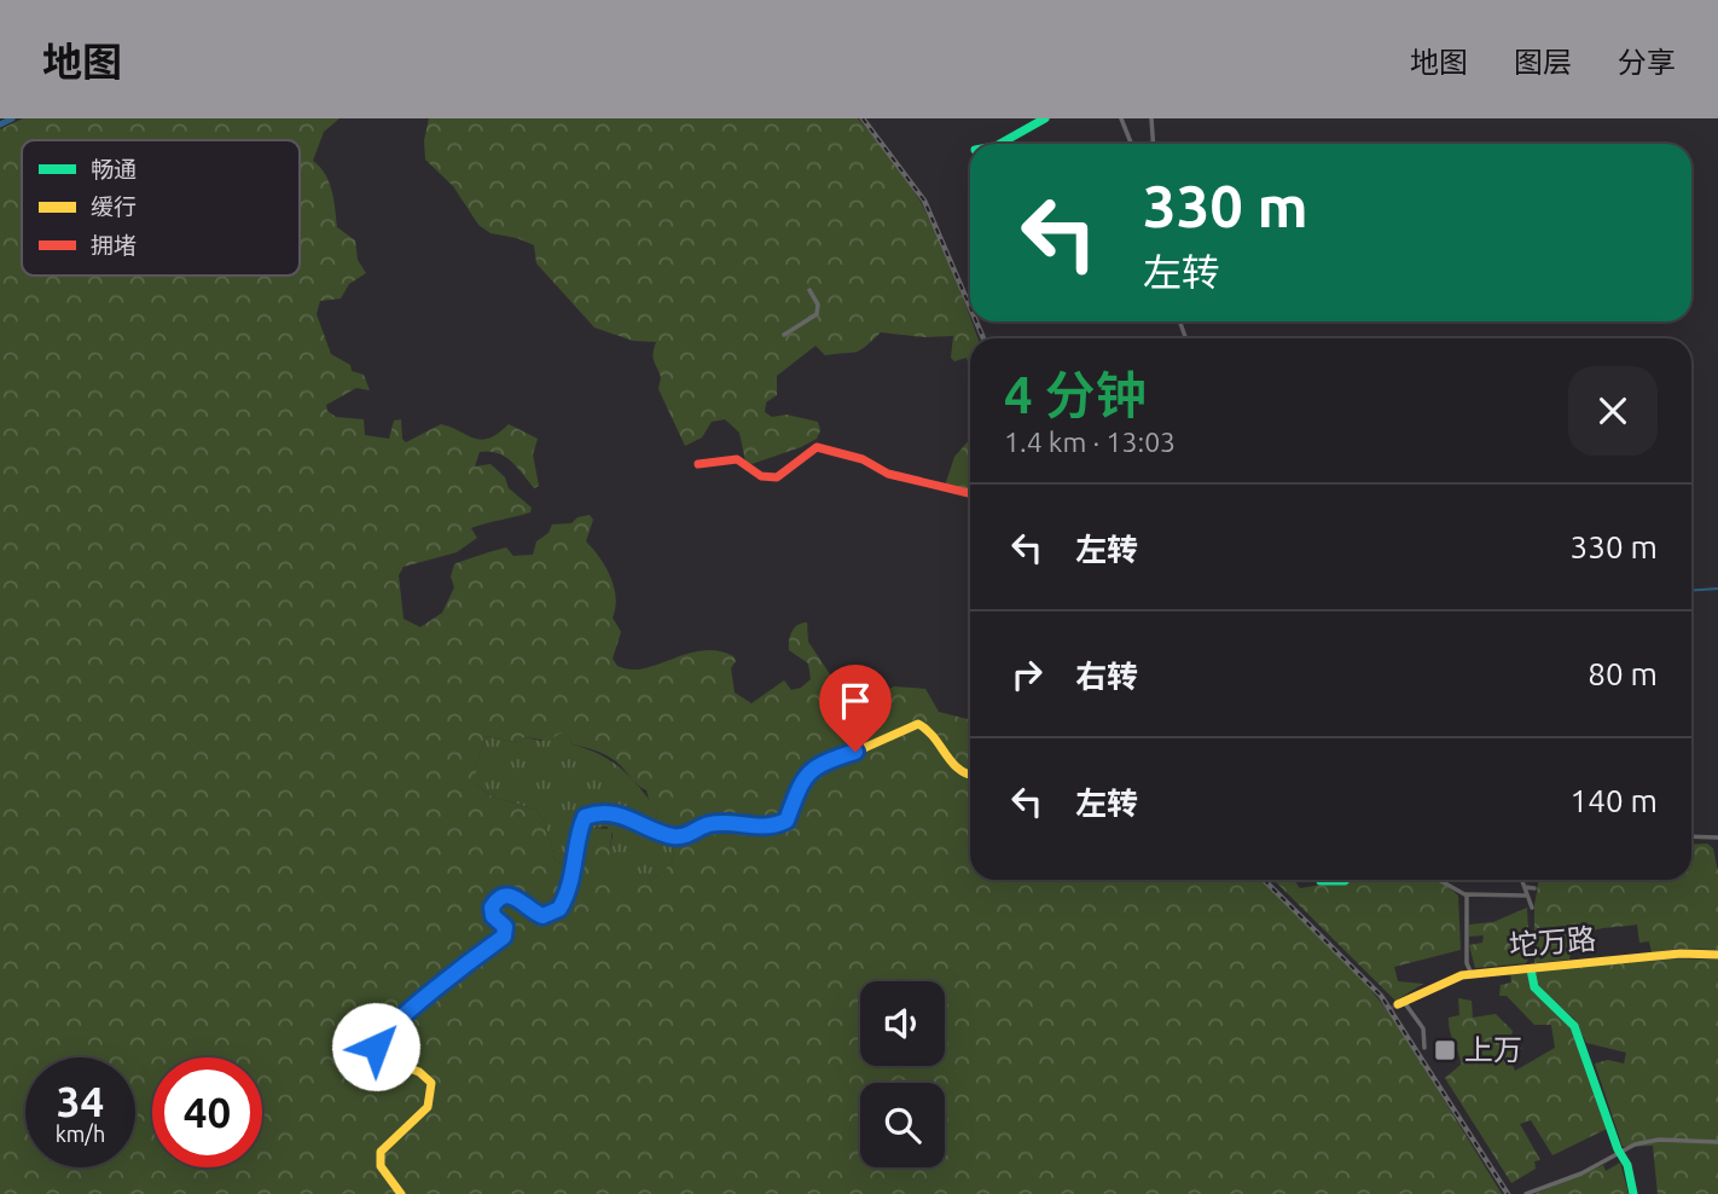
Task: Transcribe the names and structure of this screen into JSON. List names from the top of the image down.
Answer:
{
  "streets": {
    "street": ["坨万路"]
  },
  "places": {
    "transit": ["上万"]
  },
  "legend": ["畅通", "缓行", "拥堵"],
  "page": {
    "header": "地图",
    "nav": ["地图", "图层", "分享"],
    "turn": ["330 m", "左转"],
    "heading": ["4 分钟", "1.4 km · 13:03"],
    "list": [
      {
        "name": "左转",
        "value": "330 m"
      },
      {
        "name": "右转",
        "value": "80 m"
      },
      {
        "name": "左转",
        "value": "140 m"
      }
    ],
    "speed": "34 km/h",
    "limit": "40"
  }
}
